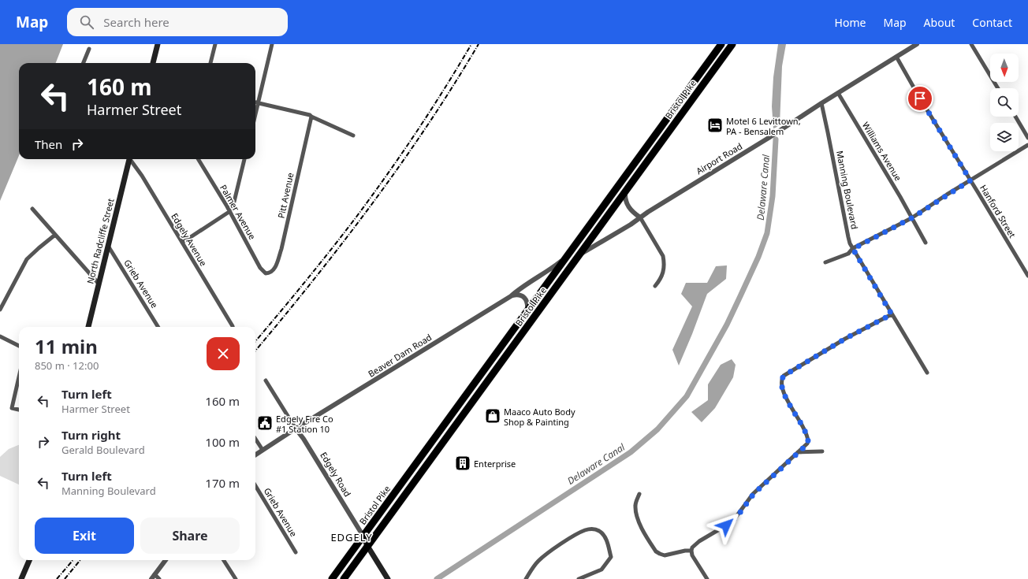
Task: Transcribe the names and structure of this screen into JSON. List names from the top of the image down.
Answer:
{
  "streets": {
    "highway": ["Bristol Pike"],
    "main road": ["North Radcliffe Street", "Edgely Road"],
    "street": [
      "Williams Avenue",
      "Airport Road",
      "Manning Boulevard",
      "Pitt Avenue",
      "Hanford Street",
      "Palmer Avenue",
      "Edgely Avenue",
      "Grieb Avenue",
      "Beaver Dam Road"
    ]
  },
  "crossings": [
    ["Bristol Pike", "Airport Road"],
    ["Bristol Pike", "Beaver Dam Road"],
    ["Bristol Pike", "Edgely Road"],
    ["Williams Avenue", "Airport Road"],
    ["Airport Road", "Manning Boulevard"],
    ["Airport Road", "Hanford Street"],
    ["Pitt Avenue", "Palmer Avenue"],
    ["North Radcliffe Street", "Grieb Avenue"],
    ["Beaver Dam Road", "Edgely Road"]
  ],
  "districts": ["EDGELY"],
  "water": ["Delaware Canal"],
  "places": {
    "hotel": ["Motel 6 Levittown, PA - Bensalem"],
    "shop": ["Maaco Auto Body Shop & Painting"],
    "public building": ["Edgely Fire Co #1 Station 10"],
    "building": ["Enterprise"]
  },
  "north": "bottom",
  "page": {
    "header": "Map",
    "search": "Search here",
    "nav": [
      "Home",
      "Map",
      "About",
      "Contact"
    ],
    "turn": ["160 m", "Harmer Street"],
    "then": "Then",
    "heading": ["11 min", "850 m · 12:00"],
    "list": [
      {
        "name": "Turn left",
        "note": "Harmer Street",
        "value": "160 m"
      },
      {
        "name": "Turn right",
        "note": "Gerald Boulevard",
        "value": "100 m"
      },
      {
        "name": "Turn left",
        "note": "Manning Boulevard",
        "value": "170 m"
      }
    ],
    "buttons": ["Exit", "Share"]
  }
}
